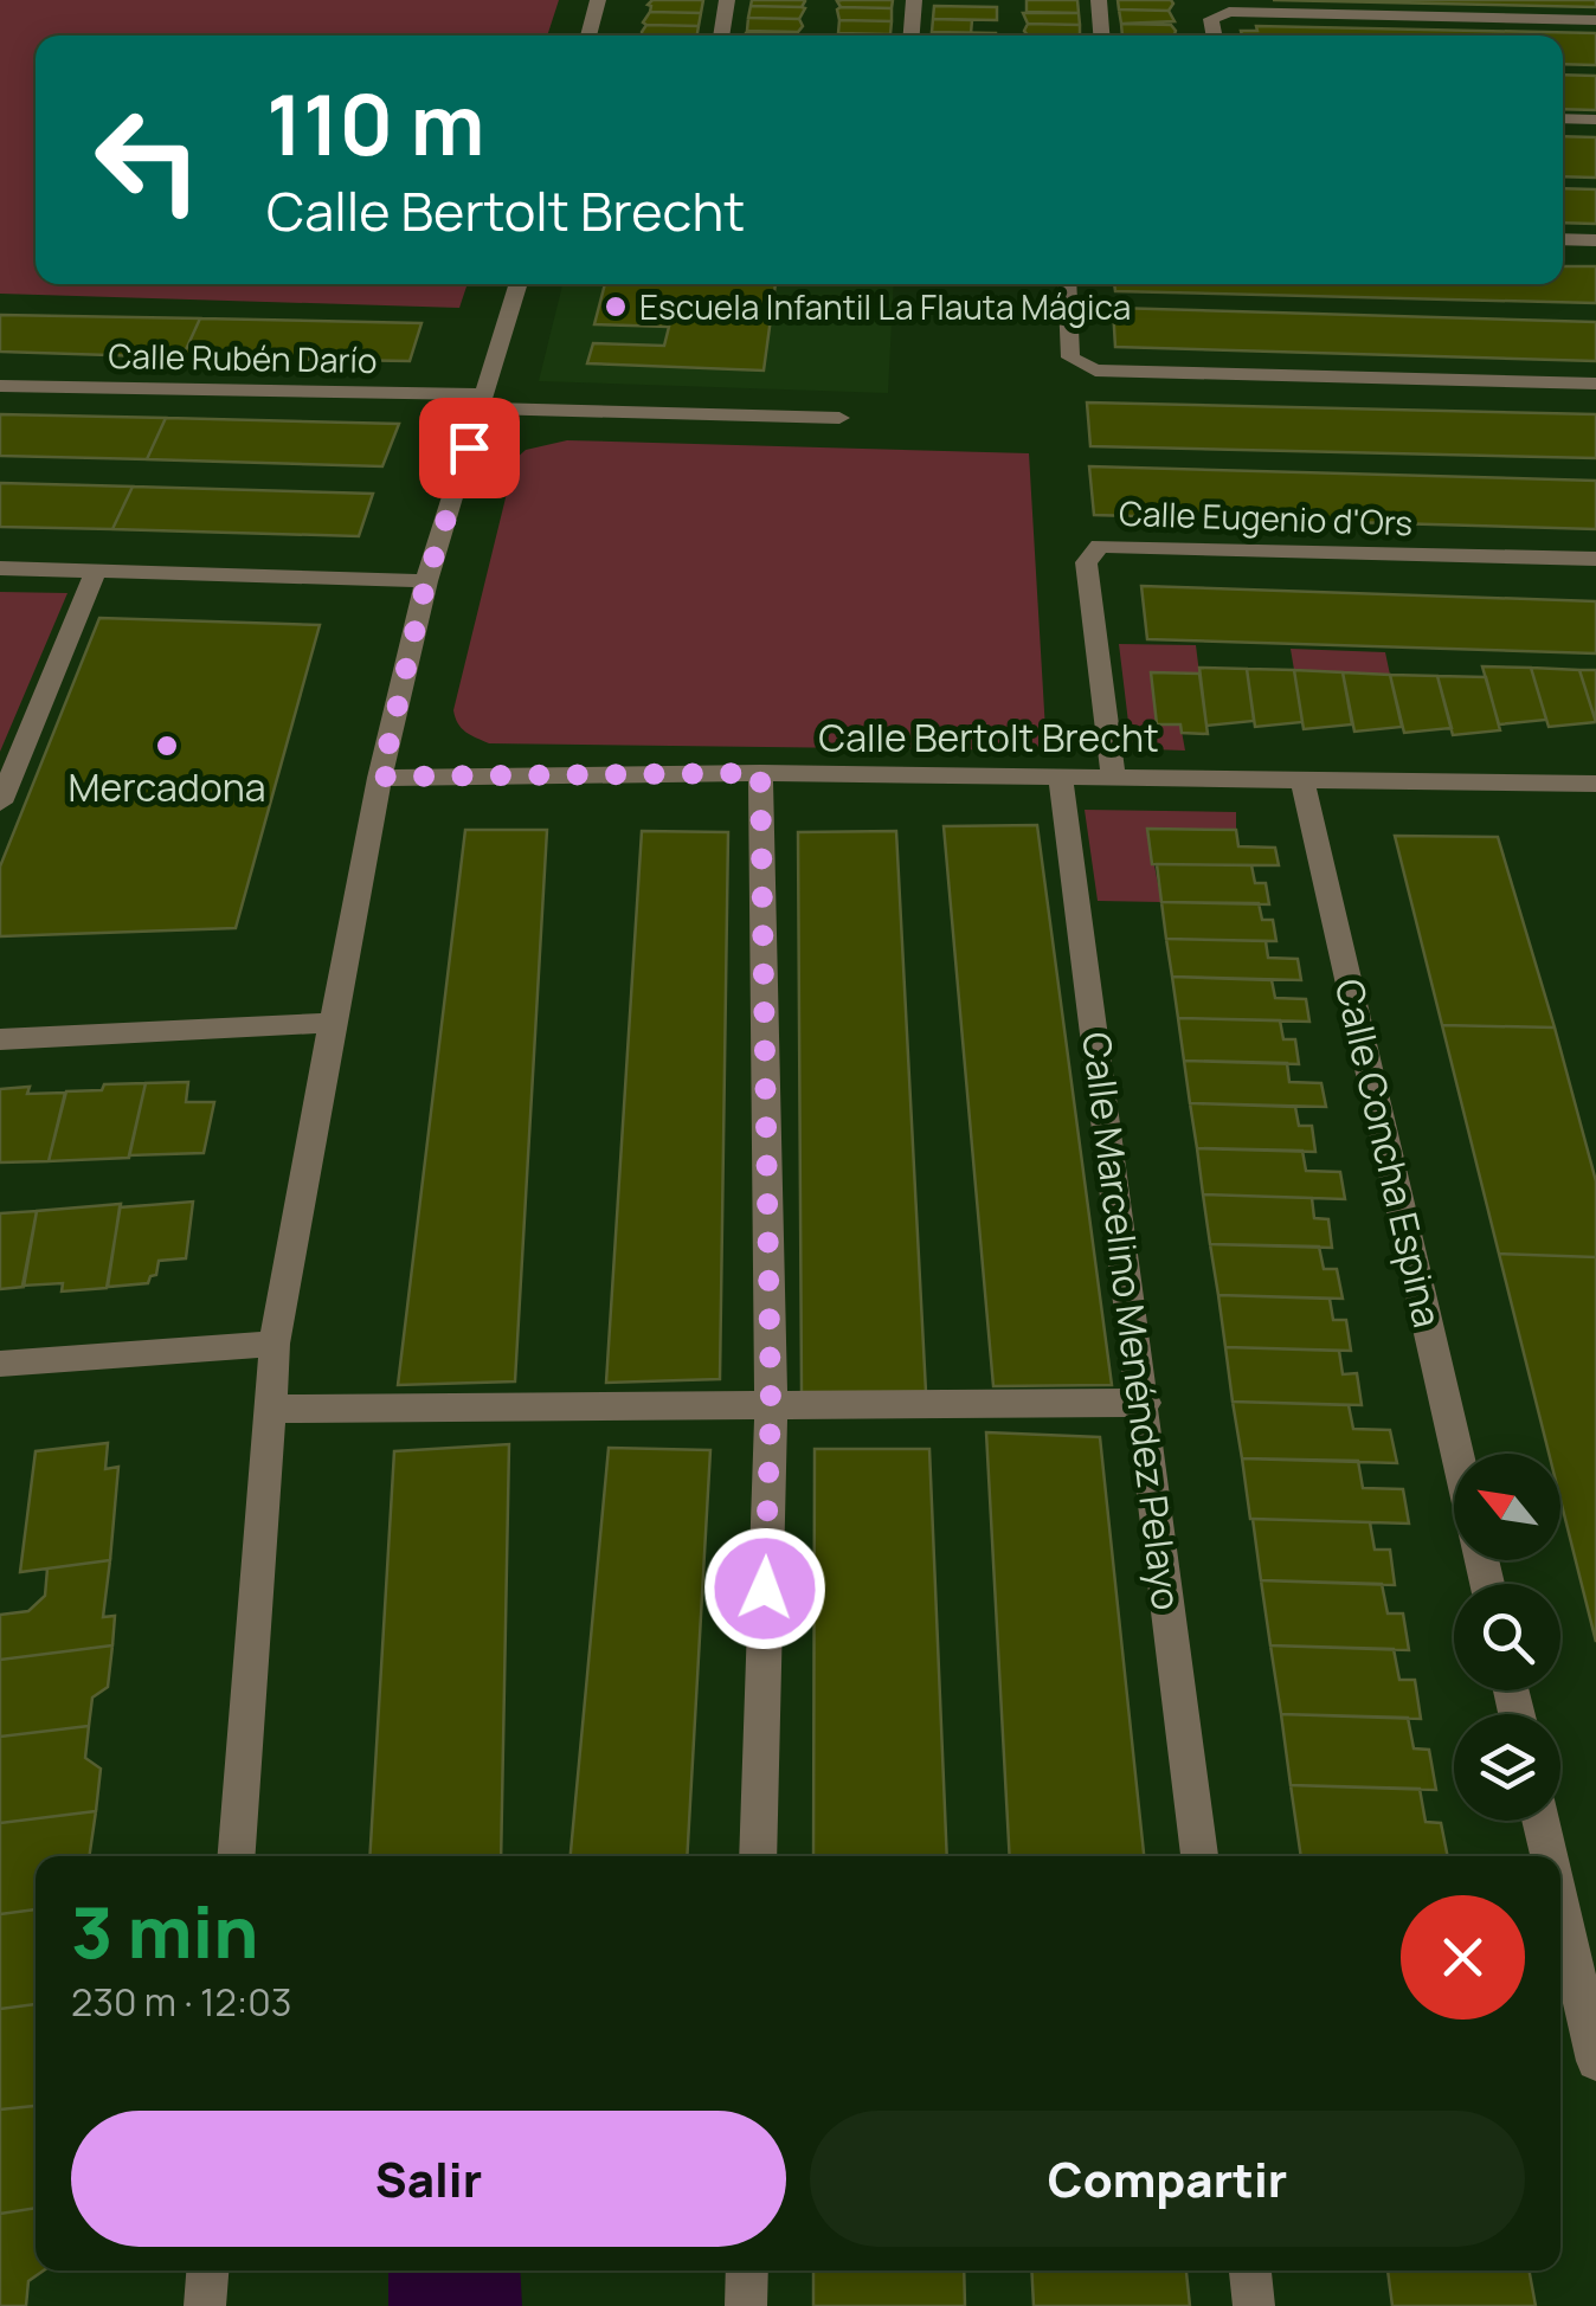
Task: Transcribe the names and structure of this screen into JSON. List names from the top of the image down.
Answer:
{
  "streets": {
    "street": [
      "Calle Rubén Darío",
      "Calle Eugenio d'Ors",
      "Calle Bertolt Brecht",
      "Calle Concha Espina",
      "Calle Marcelino Menéndez Pelayo"
    ]
  },
  "crossings": [
    ["Calle Eugenio d'Ors", "Calle Bertolt Brecht"],
    ["Calle Bertolt Brecht", "Calle Concha Espina"],
    ["Calle Bertolt Brecht", "Calle Marcelino Menéndez Pelayo"]
  ],
  "places": ["Escuela Infantil La Flauta Mágica", "Mercadona"],
  "north": "top left",
  "page": {
    "turn": ["110 m", "Calle Bertolt Brecht"],
    "heading": ["3 min", "230 m · 12:03"],
    "buttons": ["Salir", "Compartir"]
  }
}
